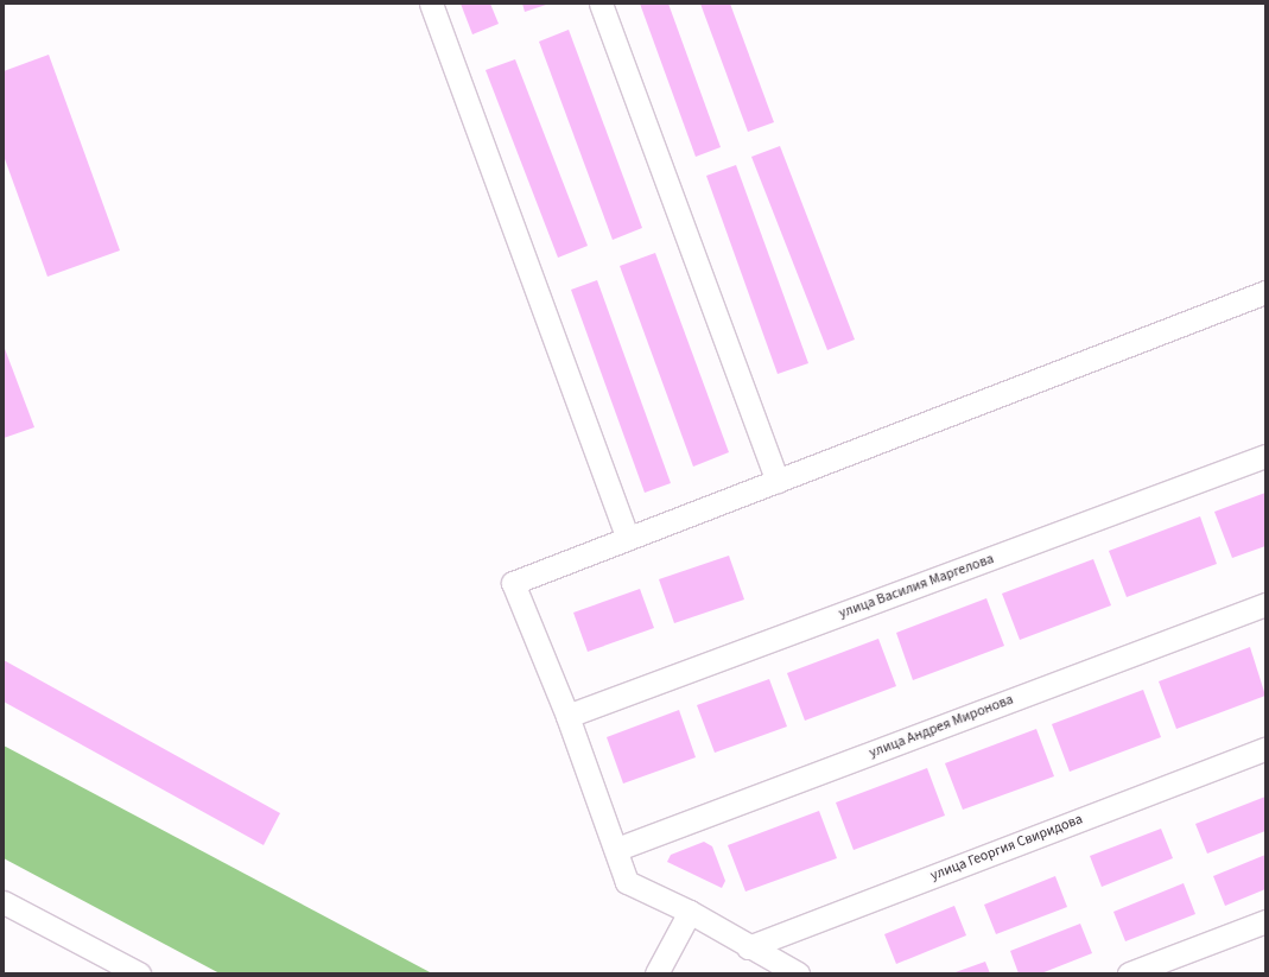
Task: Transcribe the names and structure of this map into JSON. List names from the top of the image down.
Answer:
{
  "streets": {
    "street": ["улица Василия Маргелова", "улица Андрея Миронова", "улица Георгия Свиридова"]
  }
}
